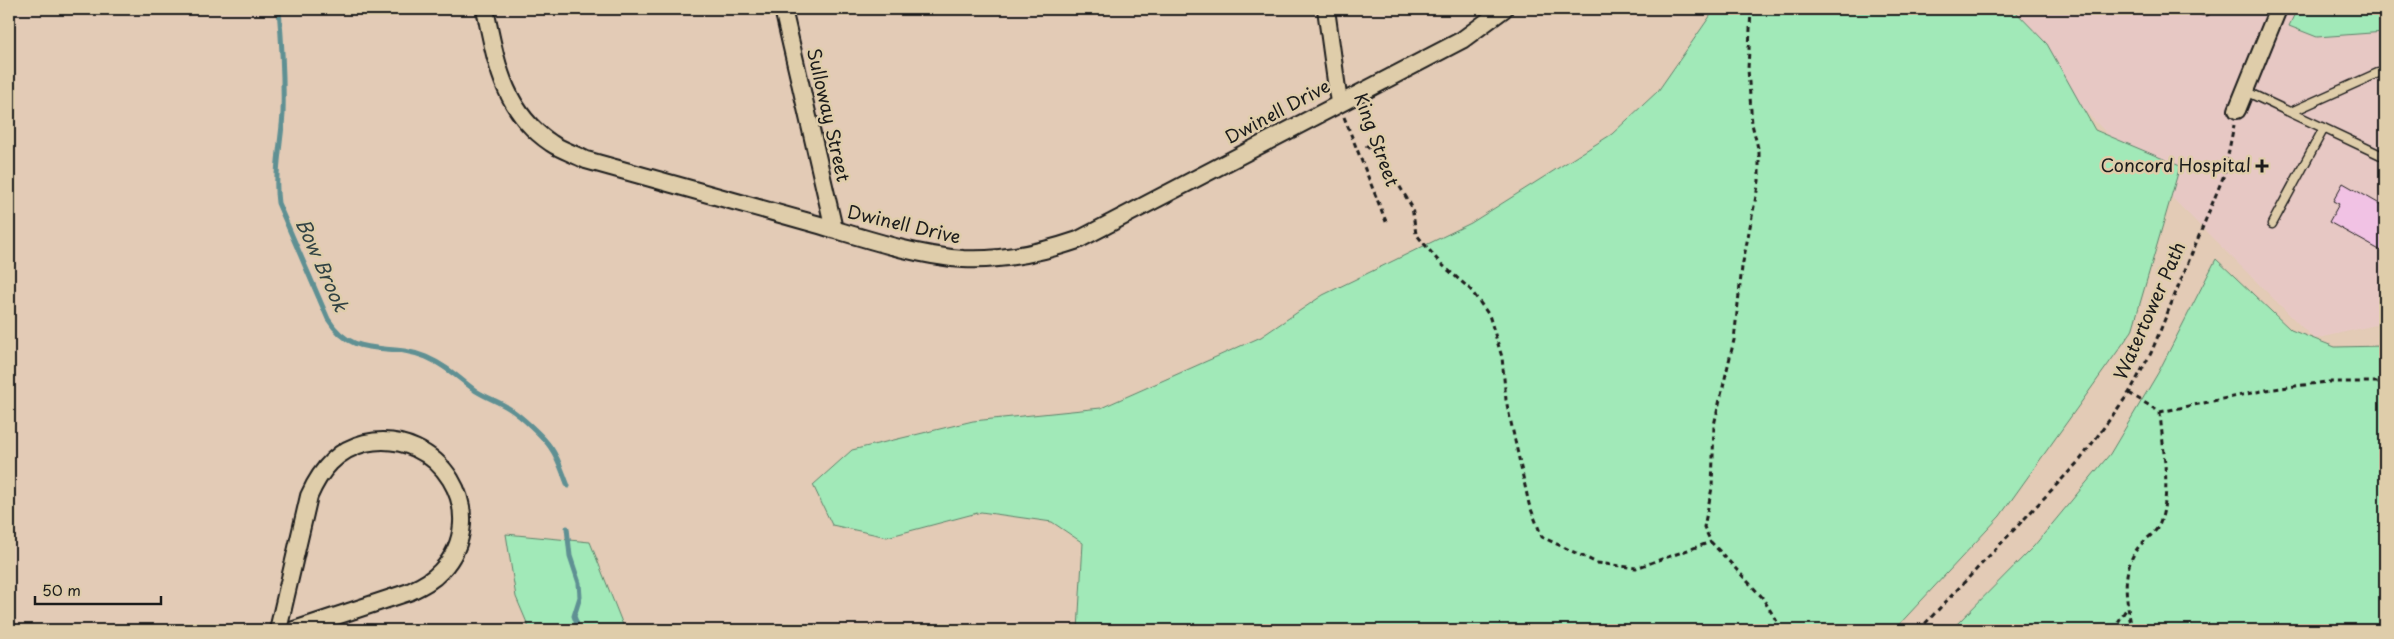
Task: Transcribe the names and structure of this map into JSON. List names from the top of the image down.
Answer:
{
  "streets": {
    "street": ["Dwinell Drive", "Sulloway Street", "King Street"],
    "path": ["Watertower Path"]
  },
  "crossings": [
    ["Dwinell Drive", "Sulloway Street"],
    ["Dwinell Drive", "King Street"]
  ],
  "water": ["Bow Brook"],
  "places": {
    "health": ["Concord Hospital"]
  },
  "scale_bar": "50 m"
}
